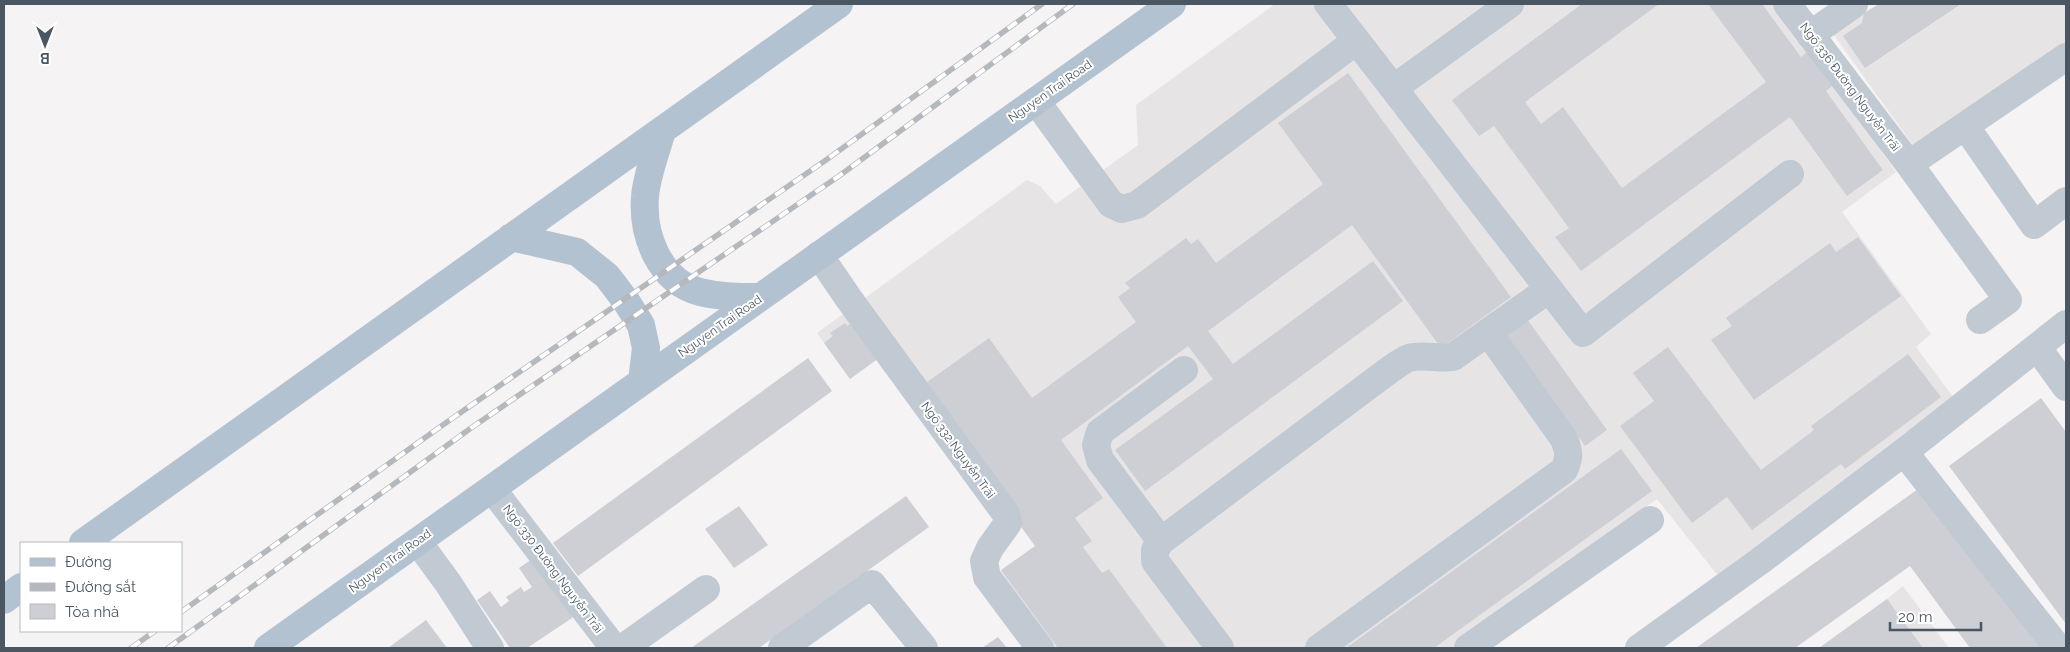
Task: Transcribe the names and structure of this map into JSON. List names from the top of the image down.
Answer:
{
  "streets": {
    "main road": ["Nguyen Trai Road"],
    "lane": ["Ngõ 336 Đường Nguyễn Trãi", "Ngõ 332 Nguyễn Trãi", "Ngõ 330 Đường Nguyễn Trãi"]
  },
  "crossings": [
    ["Nguyen Trai Road", "Ngõ 332 Nguyễn Trãi"],
    ["Nguyen Trai Road", "Ngõ 330 Đường Nguyễn Trãi"]
  ],
  "legend": ["Đường", "Đường sắt", "Tòa nhà"],
  "scale_bar": "20 m",
  "north": "bottom"
}
